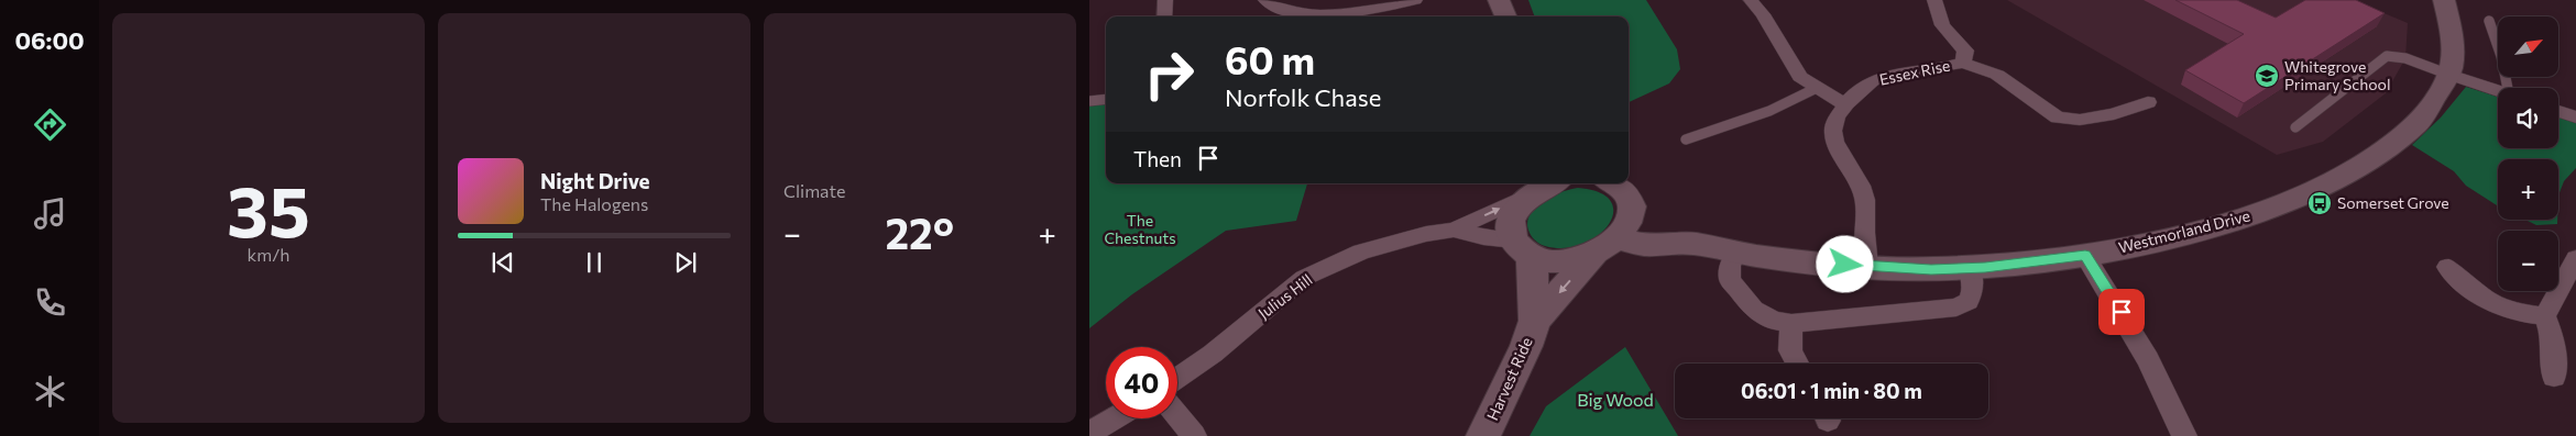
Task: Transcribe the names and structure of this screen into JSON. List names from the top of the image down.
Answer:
{
  "streets": {
    "street": [
      "Essex Rise",
      "Westmorland Drive",
      "Julius Hill",
      "Harvest Ride"
    ]
  },
  "crossings": [
    ["Essex Rise", "Westmorland Drive"],
    ["Westmorland Drive", "Harvest Ride"],
    ["Julius Hill", "Harvest Ride"]
  ],
  "parks": ["The Chestnuts", "Big Wood"],
  "places": {
    "school or university": ["Whitegrove Primary School"],
    "bus stop": ["Somerset Grove"]
  },
  "north": "top right",
  "page": {
    "tabs": "06:00",
    "tile": [
      ["35", "km/h"],
      "Climate"
    ],
    "map_buttons": ["+", "−"],
    "turn": ["60 m", "Norfolk Chase"],
    "then": "Then",
    "song": ["Night Drive", "The Halogens"],
    "heat": ["−", "22°", "+"],
    "limit": "40",
    "trip": "06:01 · 1 min · 80 m"
  }
}
